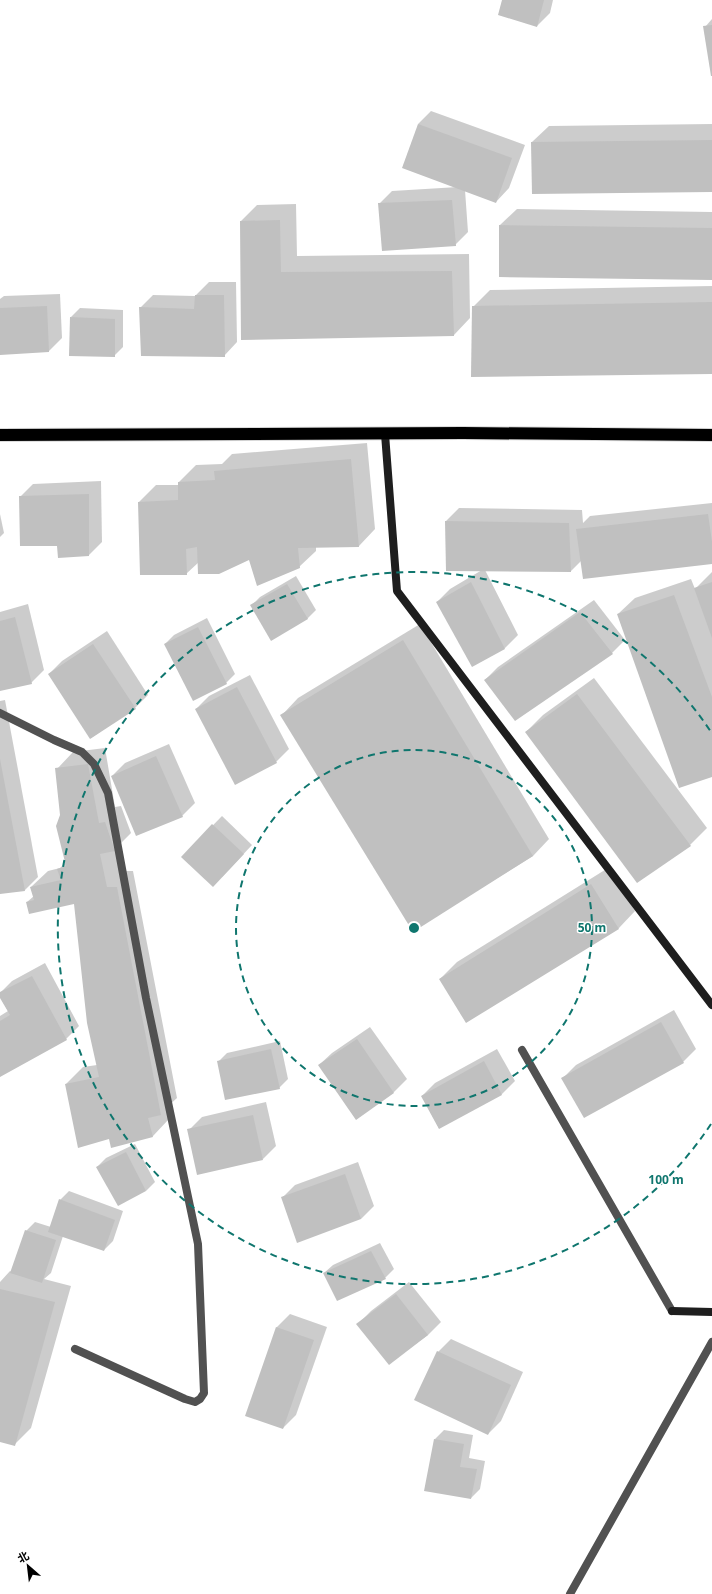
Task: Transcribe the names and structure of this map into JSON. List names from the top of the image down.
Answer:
{
  "north": "top left",
  "rings": ["50 m", "100 m"]
}
